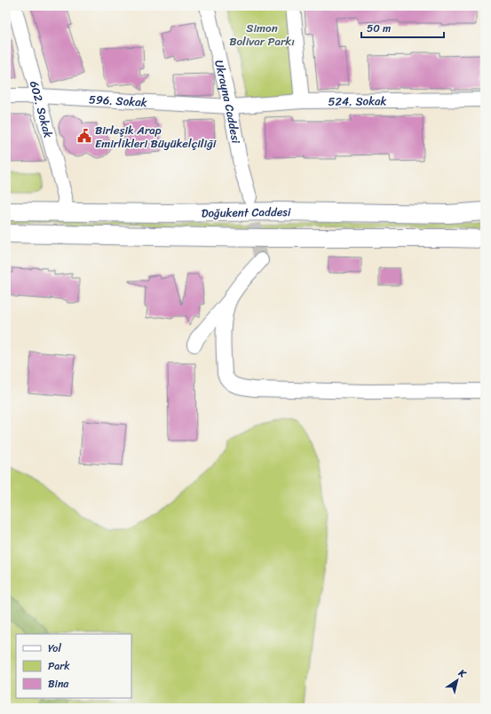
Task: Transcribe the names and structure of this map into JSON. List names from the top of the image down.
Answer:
{
  "streets": {
    "main road": ["Doğukent Caddesi"],
    "street": [
      "596. Sokak",
      "Ukrayna Caddesi",
      "524. Sokak",
      "602. Sokak"
    ]
  },
  "crossings": [
    ["596. Sokak", "Ukrayna Caddesi"],
    ["596. Sokak", "524. Sokak"],
    ["596. Sokak", "602. Sokak"],
    ["Ukrayna Caddesi", "524. Sokak"],
    ["602. Sokak", "Doğukent Caddesi"]
  ],
  "parks": ["Simon Bolivar Parkı"],
  "places": {
    "public building": ["Birleşik Arap Emirlikleri Büyükelçiliği"]
  },
  "legend": ["Yol", "Park", "Bina"],
  "scale_bar": "50 m",
  "north": "top right"
}
